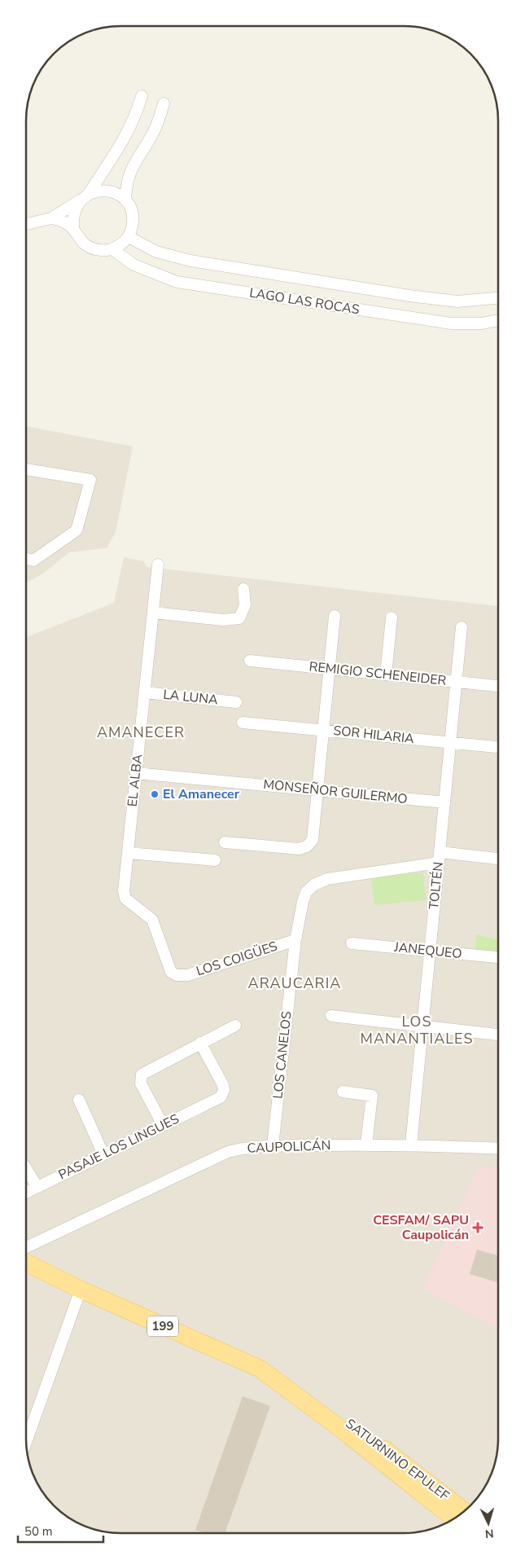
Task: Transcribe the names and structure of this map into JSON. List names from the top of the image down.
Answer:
{
  "streets": {
    "main road": ["199", "SATURNINO EPULEF"],
    "street": [
      "LAGO LAS ROCAS",
      "REMIGIO SCHENEIDER",
      "LA LUNA",
      "SOR HILARIA",
      "EL ALBA",
      "MONSEÑOR GUILERMO",
      "TOLTÉN",
      "JANEQUEO",
      "LOS COIGÜES",
      "LOS CANELOS",
      "PASAJE LOS LINGUES",
      "CAUPOLICÁN"
    ]
  },
  "crossings": [
    ["REMIGIO SCHENEIDER", "TOLTÉN"],
    ["LA LUNA", "EL ALBA"],
    ["SOR HILARIA", "TOLTÉN"],
    ["EL ALBA", "MONSEÑOR GUILERMO"],
    ["EL ALBA", "LOS COIGÜES"],
    ["MONSEÑOR GUILERMO", "TOLTÉN"],
    ["TOLTÉN", "JANEQUEO"],
    ["TOLTÉN", "LOS CANELOS"],
    ["TOLTÉN", "CAUPOLICÁN"],
    ["LOS COIGÜES", "LOS CANELOS"],
    ["LOS CANELOS", "CAUPOLICÁN"]
  ],
  "districts": ["AMANECER", "ARAUCARIA", "LOS MANANTIALES"],
  "places": {
    "other": ["El Amanecer"],
    "health": ["CESFAM/ SAPU Caupolicán"]
  },
  "scale_bar": "50 m",
  "north": "bottom"
}
